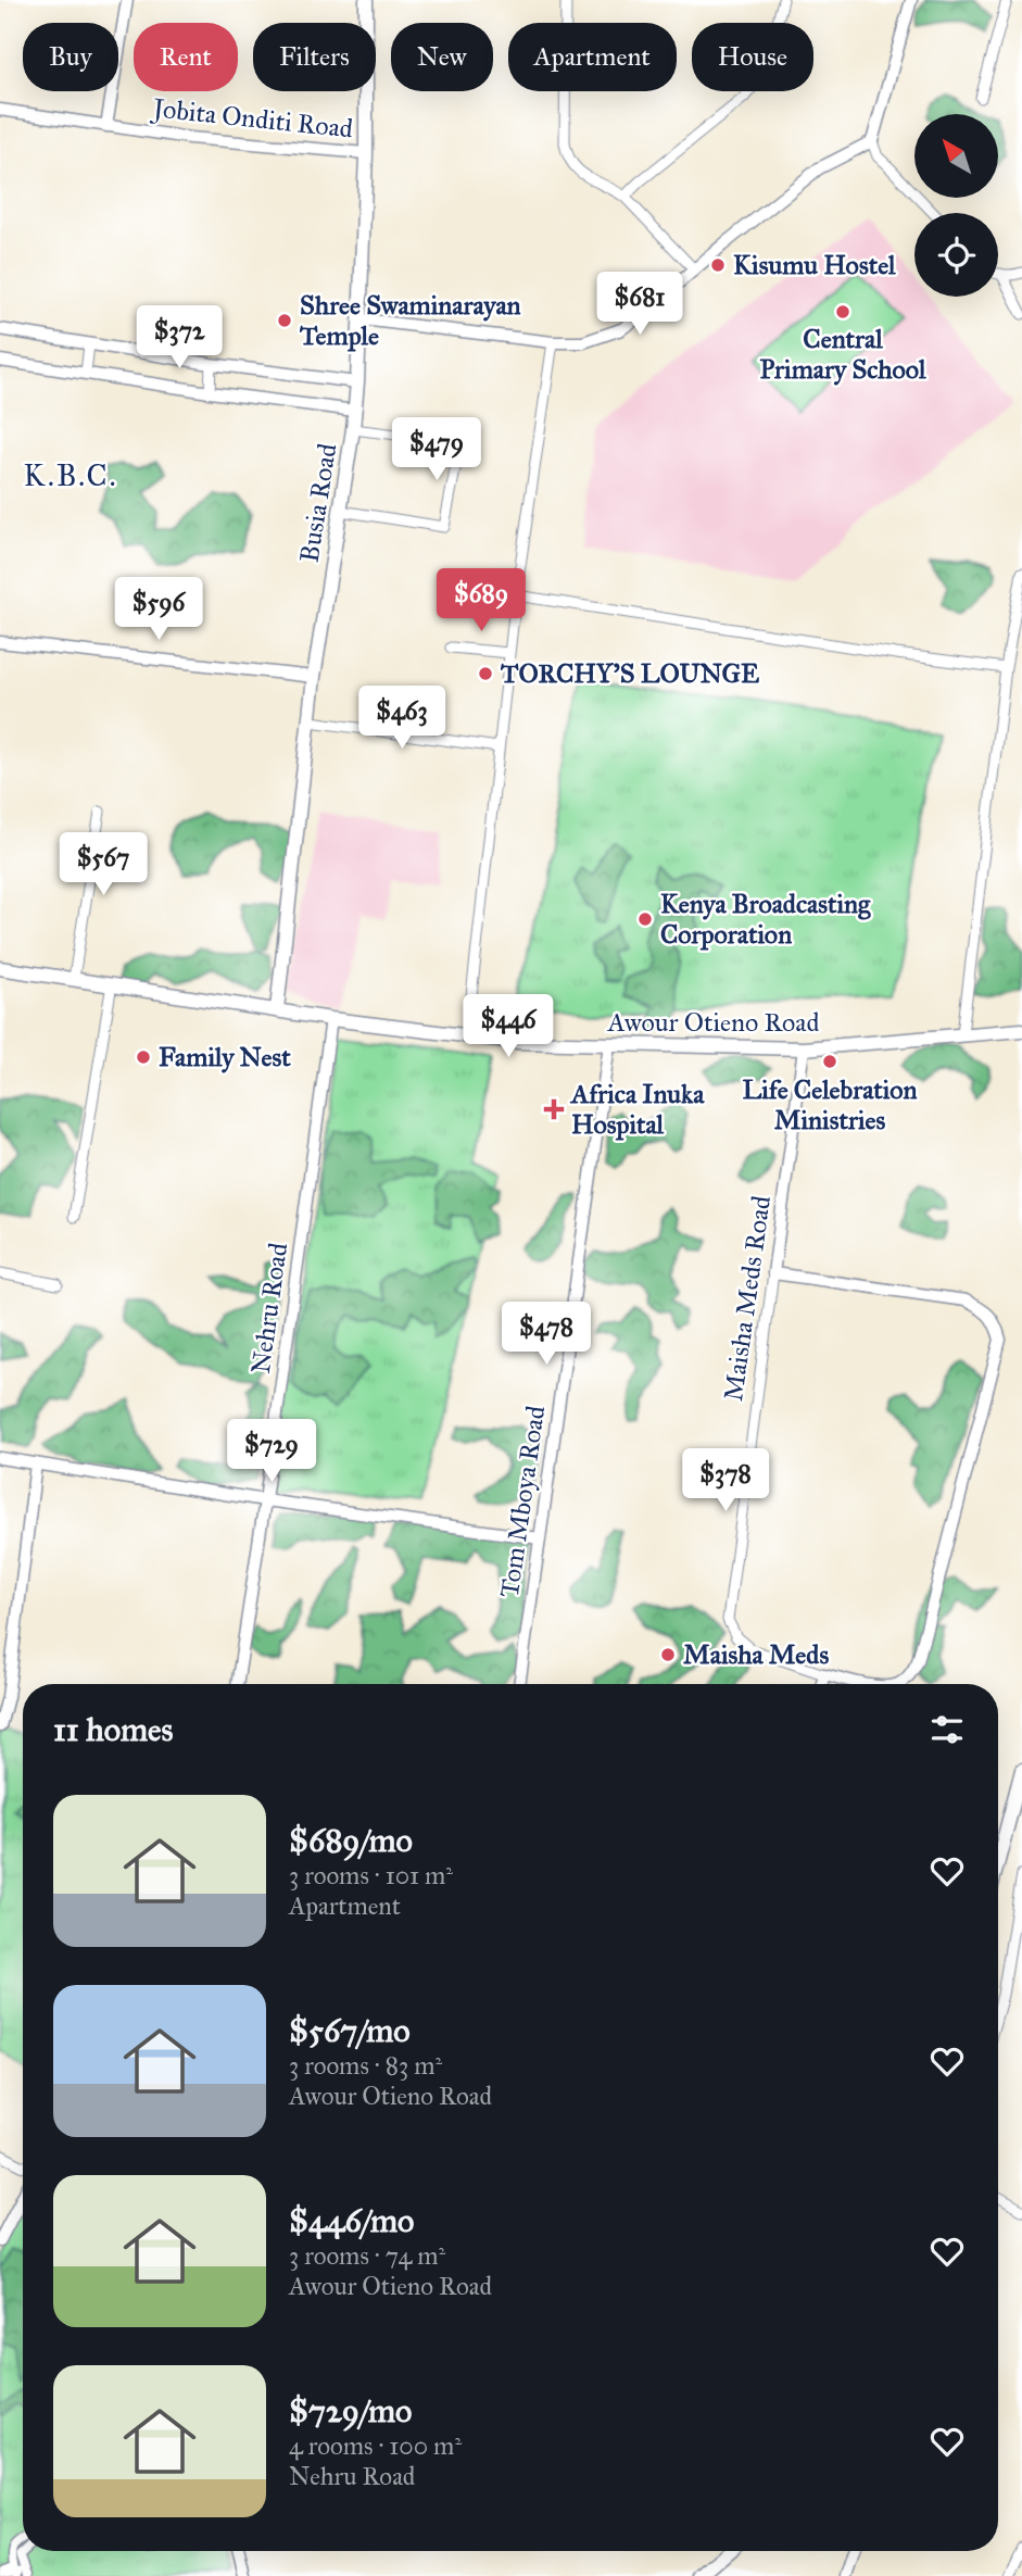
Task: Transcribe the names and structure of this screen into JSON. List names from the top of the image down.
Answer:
{
  "streets": {
    "main road": ["Busia Road", "Awour Otieno Road"],
    "street": [
      "Jobita Onditi Road",
      "Maisha Meds Road",
      "Nehru Road",
      "Tom Mboya Road"
    ]
  },
  "crossings": [
    ["Jobita Onditi Road", "Busia Road"],
    ["Busia Road", "Awour Otieno Road"],
    ["Awour Otieno Road", "Maisha Meds Road"],
    ["Awour Otieno Road", "Nehru Road"],
    ["Awour Otieno Road", "Tom Mboya Road"]
  ],
  "districts": ["K.B.C."],
  "places": {
    "other": [
      "Kisumu Hostel",
      "Central Primary School",
      "Shree Swaminarayan Temple",
      "TORCHY'S LOUNGE",
      "Kenya Broadcasting Corporation",
      "Family Nest",
      "Life Celebration Ministries",
      "Maisha Meds"
    ],
    "health": ["Africa Inuka Hospital"]
  },
  "north": "top left",
  "page": {
    "chip": [
      "Buy",
      "Rent",
      "Filters",
      "New",
      "Apartment",
      "House"
    ],
    "price": [
      "$681",
      "$372",
      "$479",
      "$689",
      "$596",
      "$463",
      "$567",
      "$446",
      "$478",
      "$729",
      "$378"
    ],
    "heading": "11 homes",
    "list": [
      {
        "name": "$689/mo",
        "note": "3 rooms · 101 m² · Apartment"
      },
      {
        "name": "$567/mo",
        "note": "3 rooms · 83 m² · Awour Otieno Road"
      },
      {
        "name": "$446/mo",
        "note": "3 rooms · 74 m² · Awour Otieno Road"
      },
      {
        "name": "$729/mo",
        "note": "4 rooms · 100 m² · Nehru Road"
      }
    ]
  }
}
